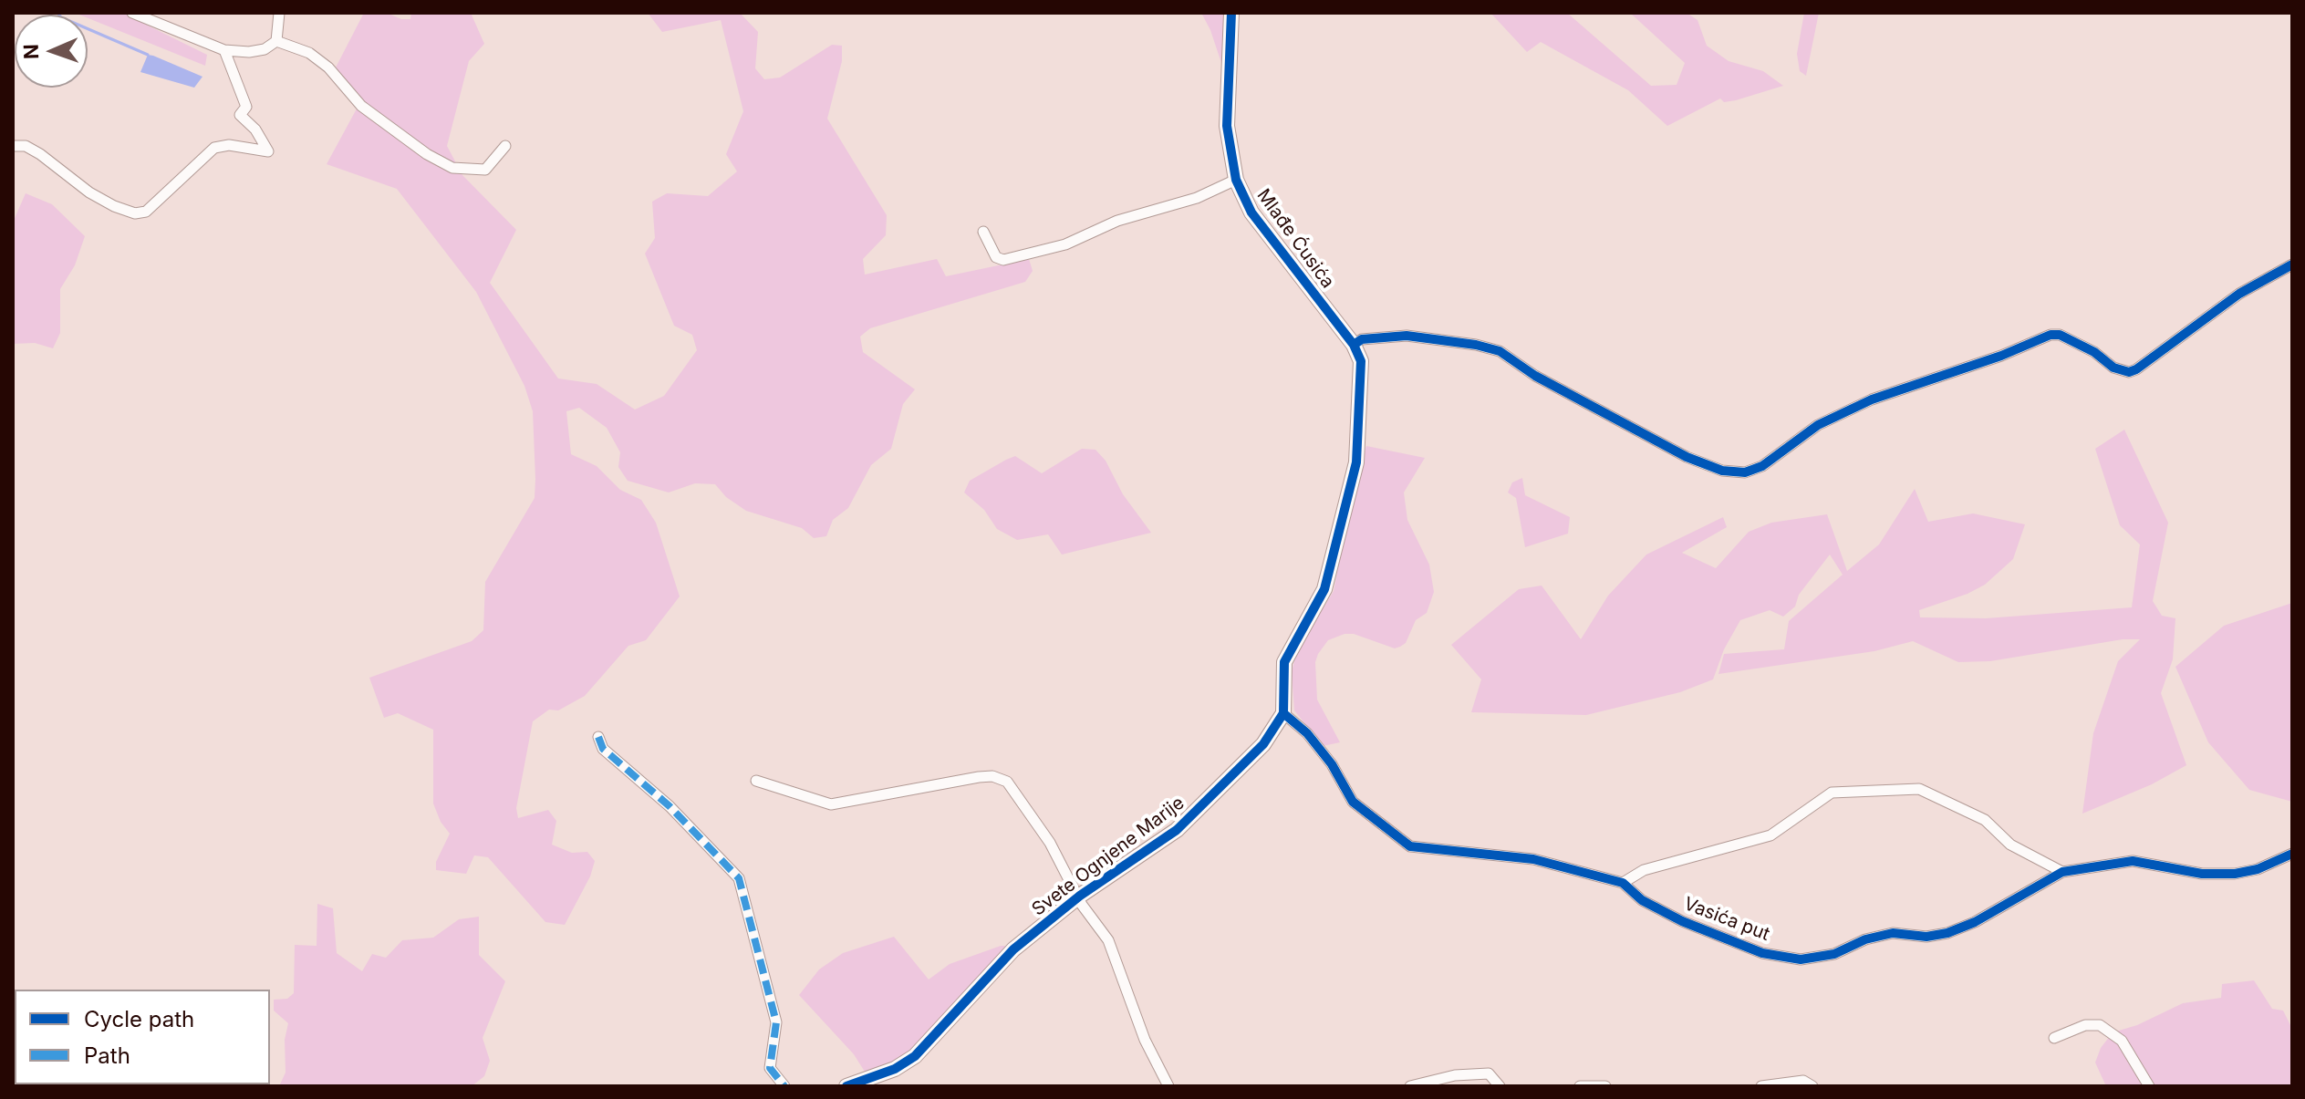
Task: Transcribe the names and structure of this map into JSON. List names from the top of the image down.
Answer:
{
  "streets": {
    "street": ["Mlađe Ćusića", "Svete Ognjene Marije", "Vasića put"]
  },
  "crossings": [
    ["Svete Ognjene Marije", "Vasića put"]
  ],
  "legend": ["Cycle path", "Path"],
  "north": "left"
}
